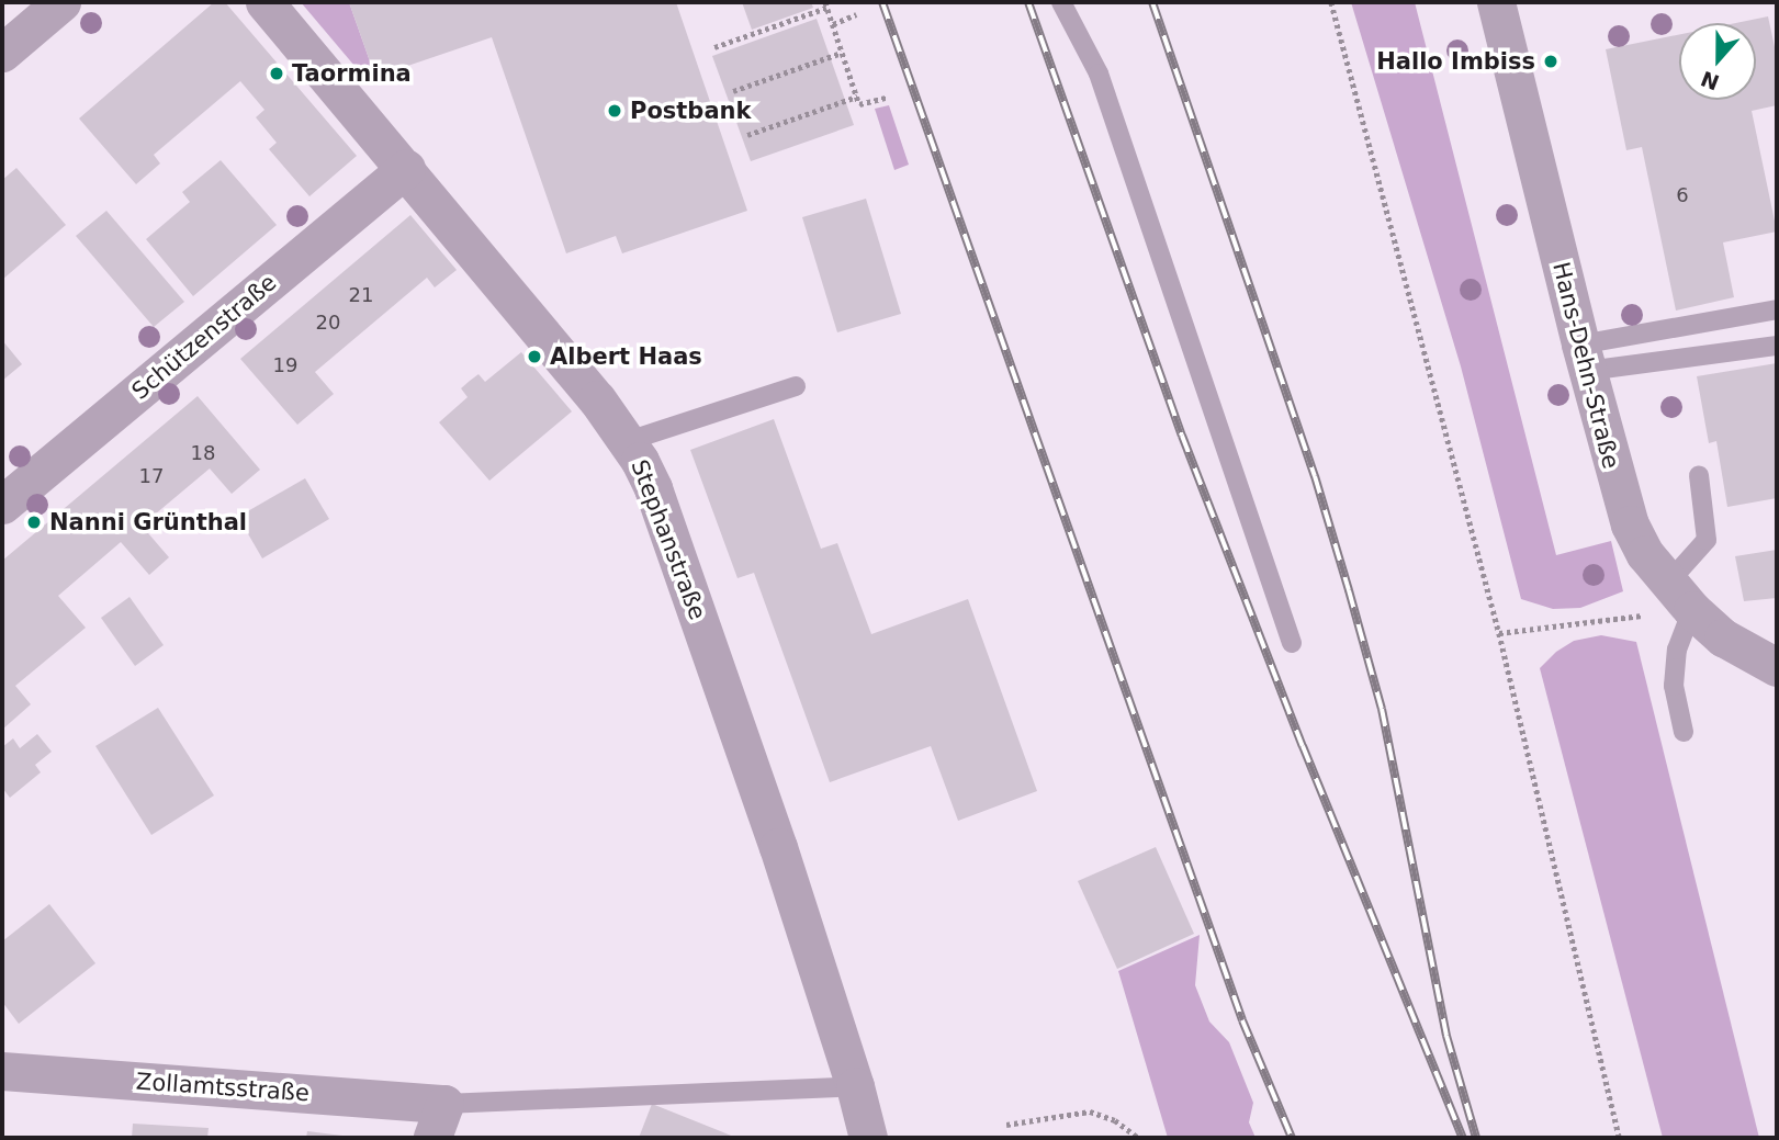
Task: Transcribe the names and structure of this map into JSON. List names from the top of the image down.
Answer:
{
  "streets": {
    "street": [
      "Schützenstraße",
      "Hans-Dehn-Straße",
      "Stephanstraße",
      "Zollamtsstraße"
    ]
  },
  "crossings": [
    ["Schützenstraße", "Stephanstraße"]
  ],
  "places": [
    "Hallo Imbiss",
    "Taormina",
    "Postbank",
    "Albert Haas",
    "Nanni Grünthal"
  ],
  "house_numbers": [
    "6",
    "21",
    "20",
    "19",
    "18",
    "17"
  ],
  "north": "bottom"
}
